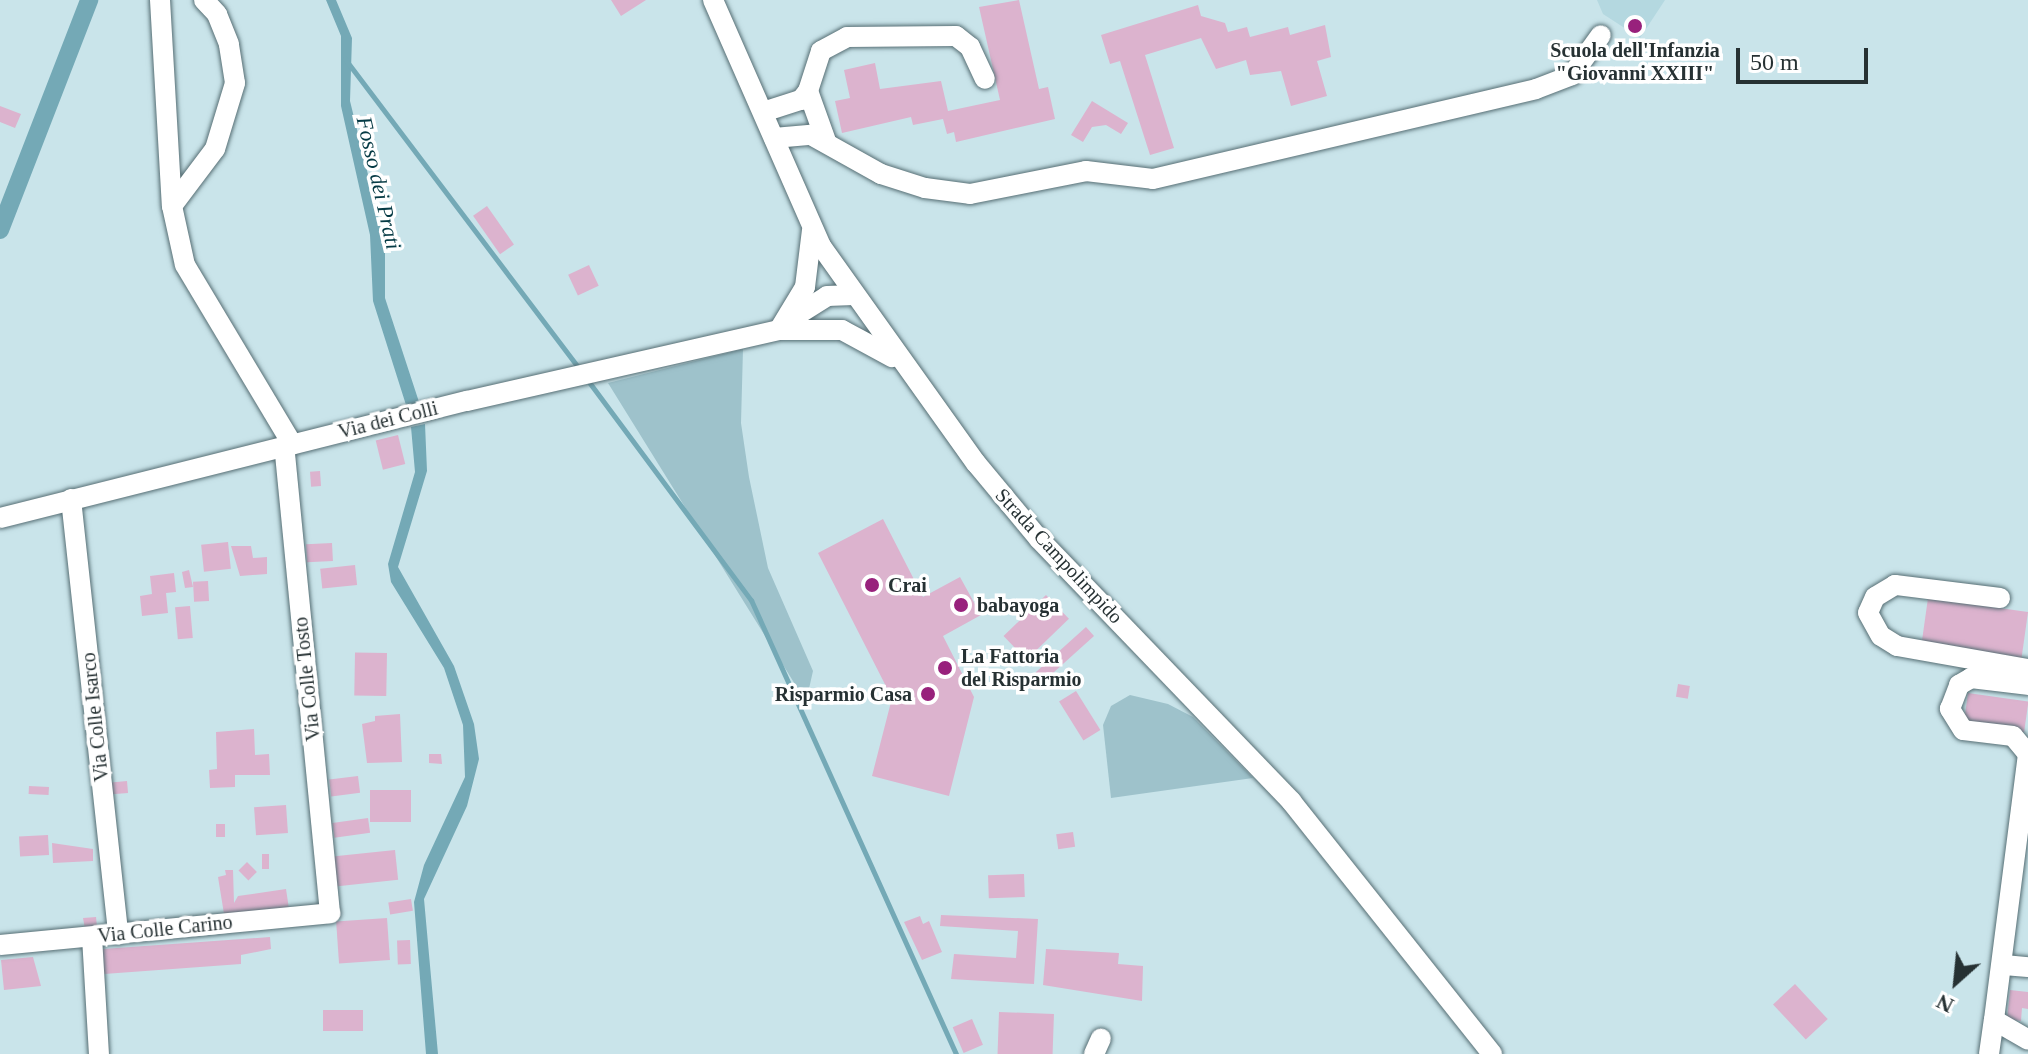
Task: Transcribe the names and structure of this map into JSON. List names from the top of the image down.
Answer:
{
  "streets": {
    "street": [
      "Via dei Colli",
      "Strada Campolimpido",
      "Via Colle Tosto",
      "Via Colle Isarco",
      "Via Colle Carino"
    ]
  },
  "crossings": [
    ["Via dei Colli", "Strada Campolimpido"],
    ["Via dei Colli", "Via Colle Tosto"],
    ["Via dei Colli", "Via Colle Isarco"],
    ["Via Colle Tosto", "Via Colle Carino"],
    ["Via Colle Isarco", "Via Colle Carino"]
  ],
  "water": ["Fosso dei Prati"],
  "places": [
    "Scuola dell'Infanzia \"Giovanni XXIII\"",
    "Crai",
    "babayoga",
    "La Fattoria del Risparmio",
    "Risparmio Casa"
  ],
  "scale_bar": "50 m",
  "north": "bottom left"
}
